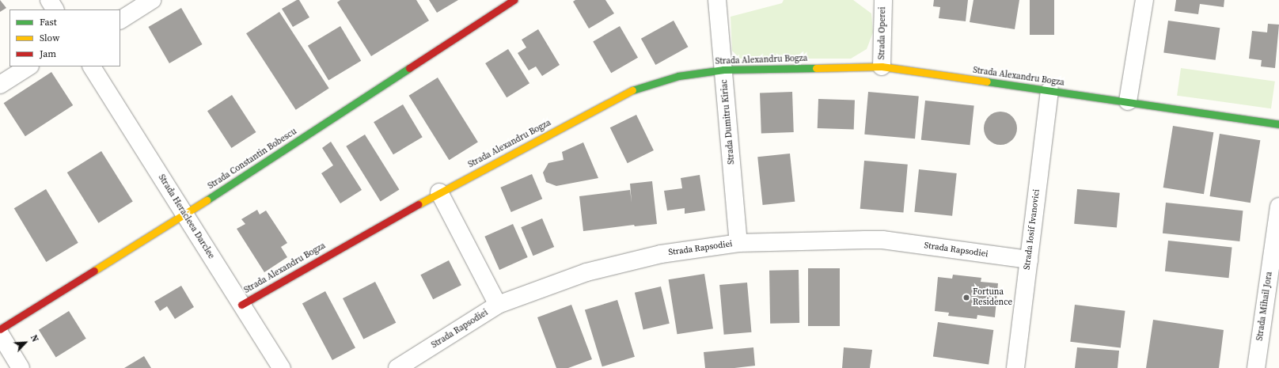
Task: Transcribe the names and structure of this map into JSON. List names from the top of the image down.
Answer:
{
  "streets": {
    "street": [
      "Strada Operei",
      "Strada Alexandru Bogza",
      "Strada Dumitru Kiriac",
      "Strada Constantin Bobescu",
      "Strada Heracleea Darclee",
      "Strada Iosif Ivanovici",
      "Strada Rapsodiei",
      "Strada Mihail Jora"
    ]
  },
  "crossings": [
    ["Strada Operei", "Strada Alexandru Bogza"],
    ["Strada Alexandru Bogza", "Strada Dumitru Kiriac"],
    ["Strada Alexandru Bogza", "Strada Heracleea Darclee"],
    ["Strada Alexandru Bogza", "Strada Iosif Ivanovici"],
    ["Strada Dumitru Kiriac", "Strada Rapsodiei"],
    ["Strada Constantin Bobescu", "Strada Heracleea Darclee"],
    ["Strada Iosif Ivanovici", "Strada Rapsodiei"]
  ],
  "places": ["Fortuna Residence"],
  "legend": ["Fast", "Slow", "Jam"],
  "north": "top right"
}
